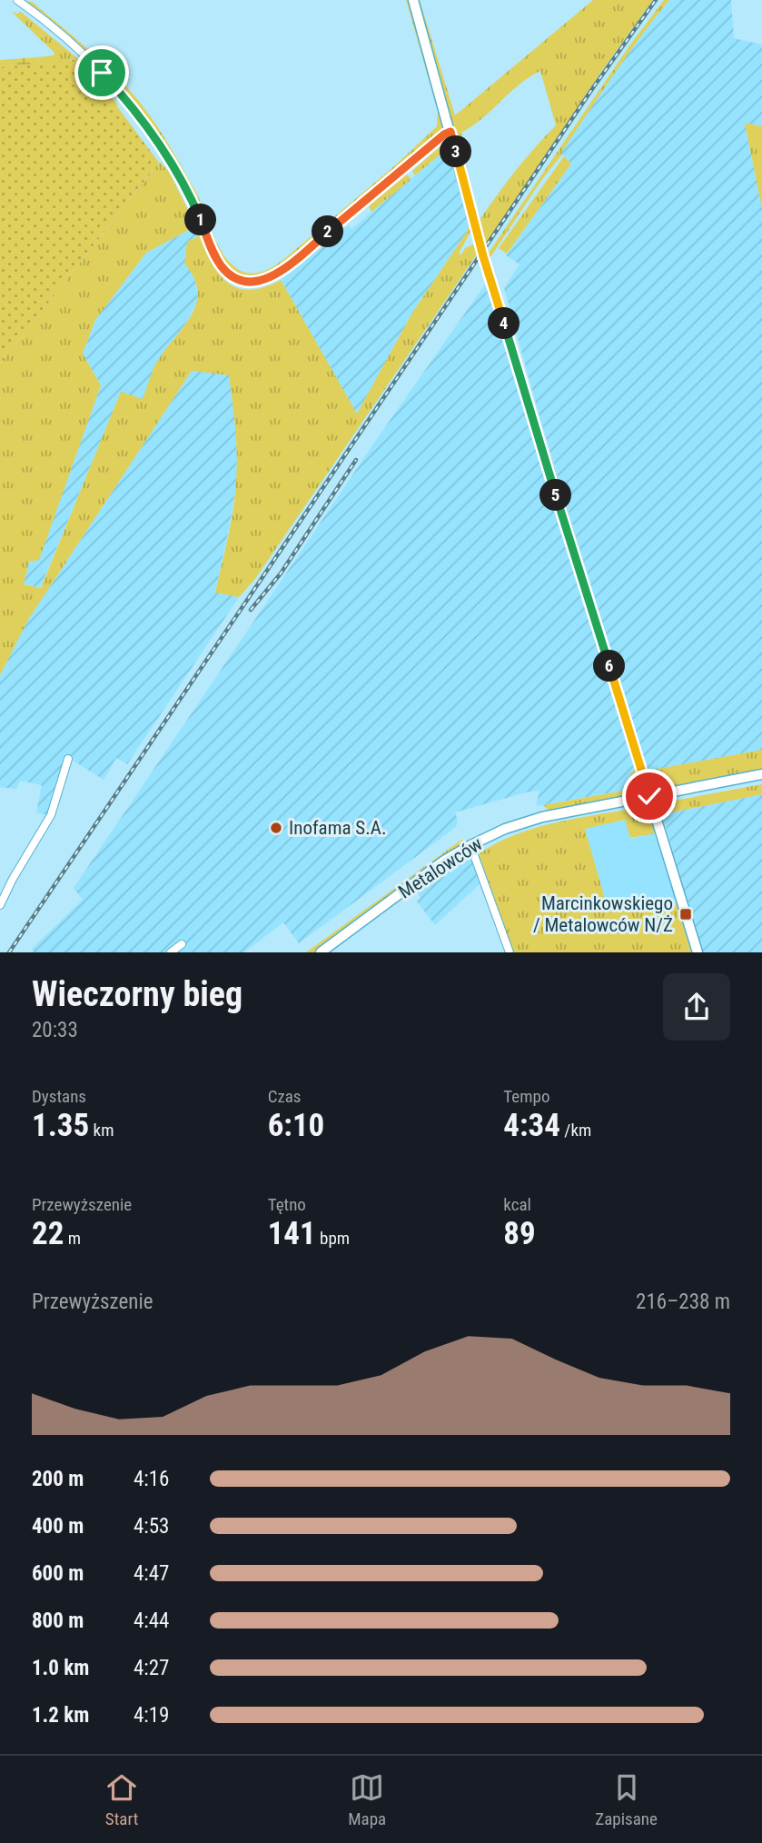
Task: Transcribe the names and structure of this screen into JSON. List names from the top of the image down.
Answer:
{
  "streets": {
    "street": ["Metalowców"]
  },
  "places": {
    "other": ["Inofama S.A."],
    "transit": ["Marcinkowskiego / Metalowców N/Ż"]
  },
  "page": {
    "pins": [
      "3",
      "1",
      "2",
      "4",
      "5",
      "6"
    ],
    "heading": ["Wieczorny bieg", "20:33"],
    "stats": [
      ["Dystans", "1.35 km"],
      ["Czas", "6:10"],
      ["Tempo", "4:34 /km"],
      ["Przewyższenie", "22 m"],
      ["Tętno", "141 bpm"],
      ["kcal", "89"]
    ],
    "chart": ["Przewyższenie", "216–238 m"],
    "list": [
      {
        "name": "200 m",
        "note": "4:16"
      },
      {
        "name": "400 m",
        "note": "4:53"
      },
      {
        "name": "600 m",
        "note": "4:47"
      },
      {
        "name": "800 m",
        "note": "4:44"
      },
      {
        "name": "1.0 km",
        "note": "4:27"
      },
      {
        "name": "1.2 km",
        "note": "4:19"
      }
    ],
    "tabs": ["Start", "Mapa", "Zapisane"]
  }
}
